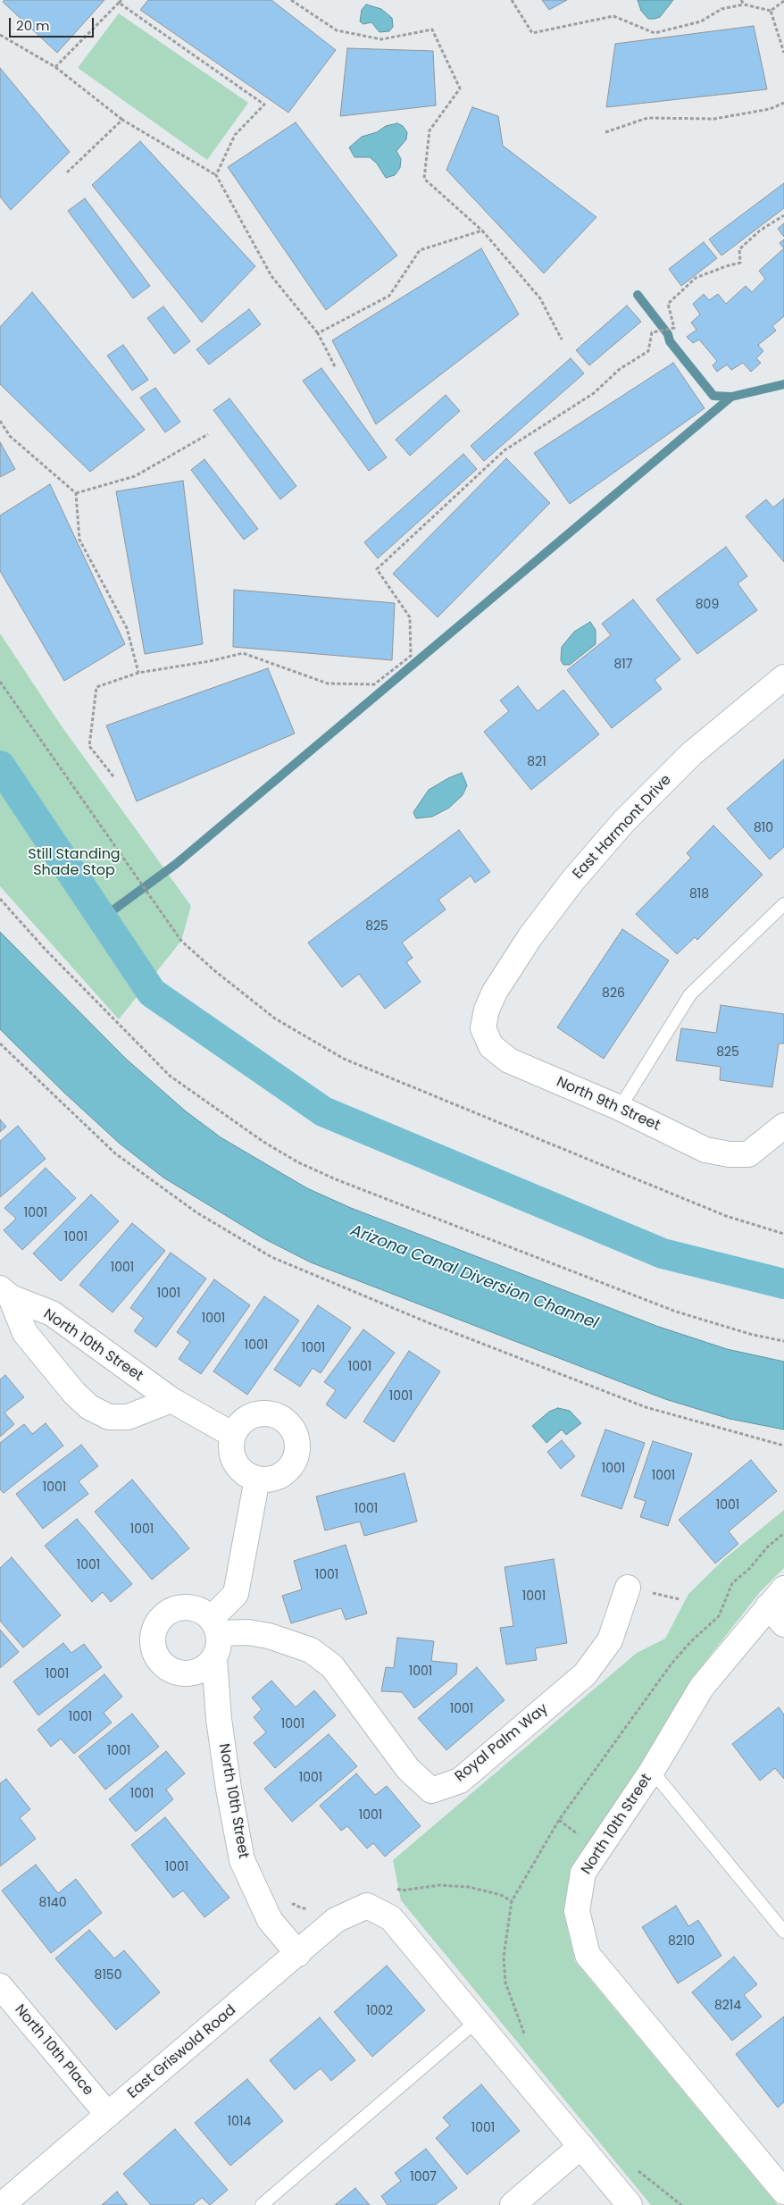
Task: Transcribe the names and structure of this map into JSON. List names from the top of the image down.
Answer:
{
  "streets": {
    "street": [
      "East Harmont Drive",
      "North 9th Street",
      "North 10th Street",
      "Royal Palm Way",
      "North 10th Place",
      "East Griswold Road"
    ]
  },
  "crossings": [
    ["East Harmont Drive", "North 9th Street"],
    ["North 10th Street", "Royal Palm Way"],
    ["North 10th Street", "East Griswold Road"],
    ["North 10th Place", "East Griswold Road"]
  ],
  "water": ["Arizona Canal Diversion Channel"],
  "parks": ["Still Standing Shade Stop"],
  "house_numbers": [
    "809",
    "817",
    "821",
    "810",
    "818",
    "825",
    "826",
    "825",
    "1001",
    "1001",
    "1001",
    "1001",
    "1001",
    "1001",
    "1001",
    "1001",
    "1001",
    "1001",
    "1001",
    "1001",
    "1001",
    "1001",
    "1001",
    "1001",
    "1001",
    "1001",
    "1001",
    "1001",
    "1001",
    "1001",
    "1001",
    "1001",
    "1001",
    "1001",
    "1001",
    "1001",
    "8140",
    "8210",
    "8150",
    "8214",
    "1002",
    "1014",
    "1001",
    "1007"
  ],
  "scale_bar": "20 m"
}
